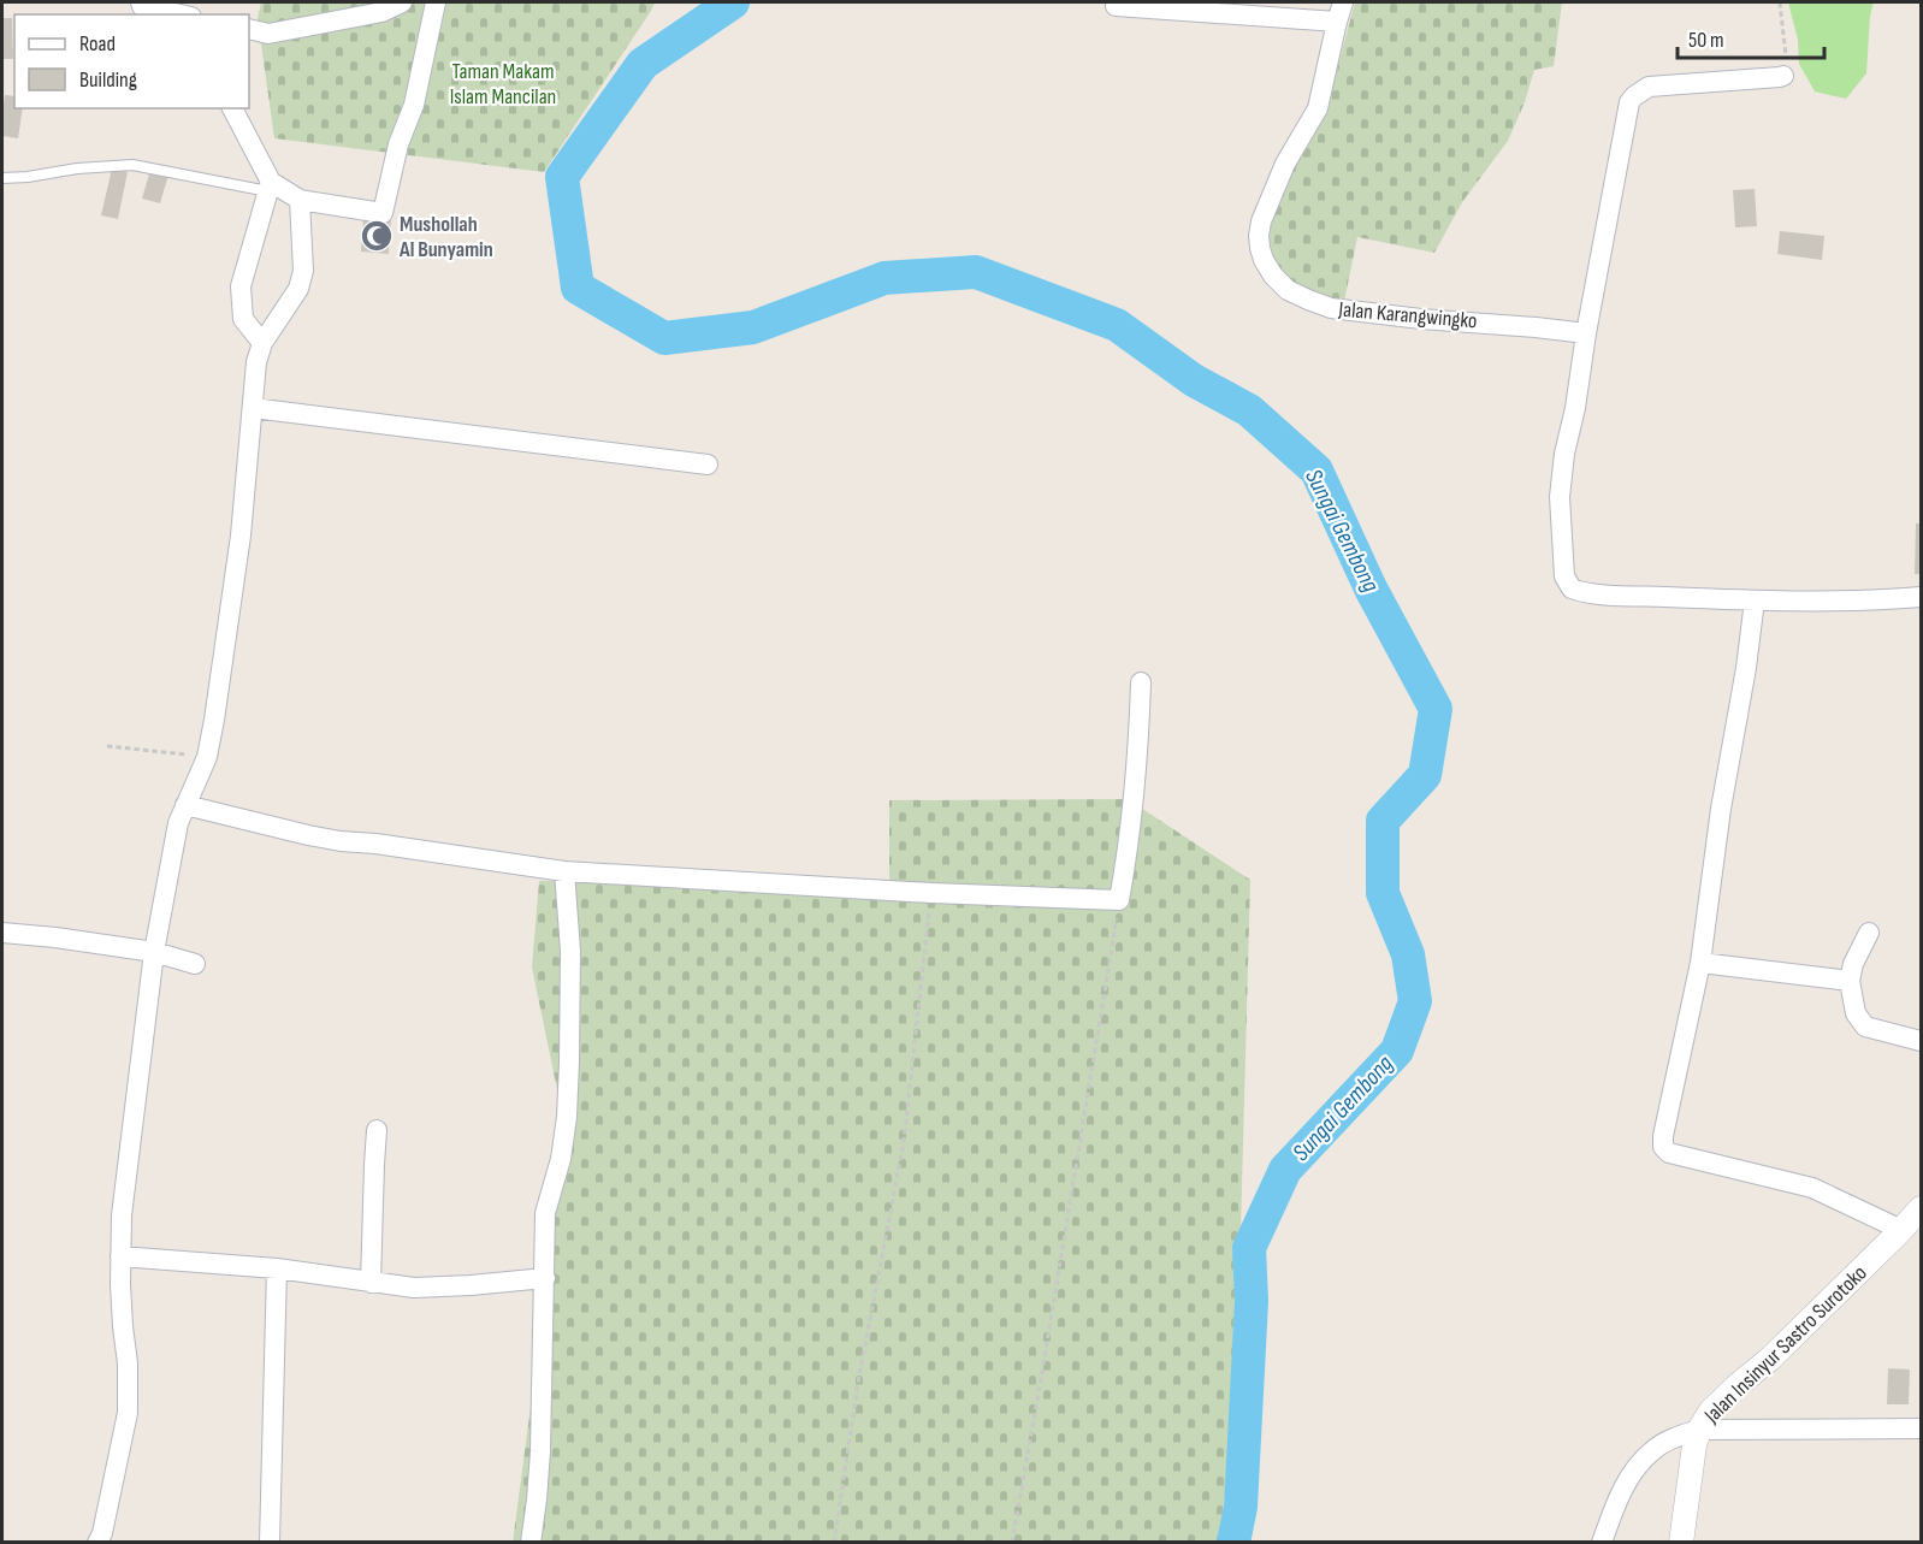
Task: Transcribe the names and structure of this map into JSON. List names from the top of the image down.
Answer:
{
  "streets": {
    "street": ["Jalan Karangwingko", "Jalan Insinyur Sastro Surotoko"]
  },
  "water": ["Sungai Gembong"],
  "parks": ["Taman Makam Islam Mancilan"],
  "places": {
    "mosque": ["Mushollah Al Bunyamin"]
  },
  "legend": ["Road", "Building"],
  "scale_bar": "50 m"
}
